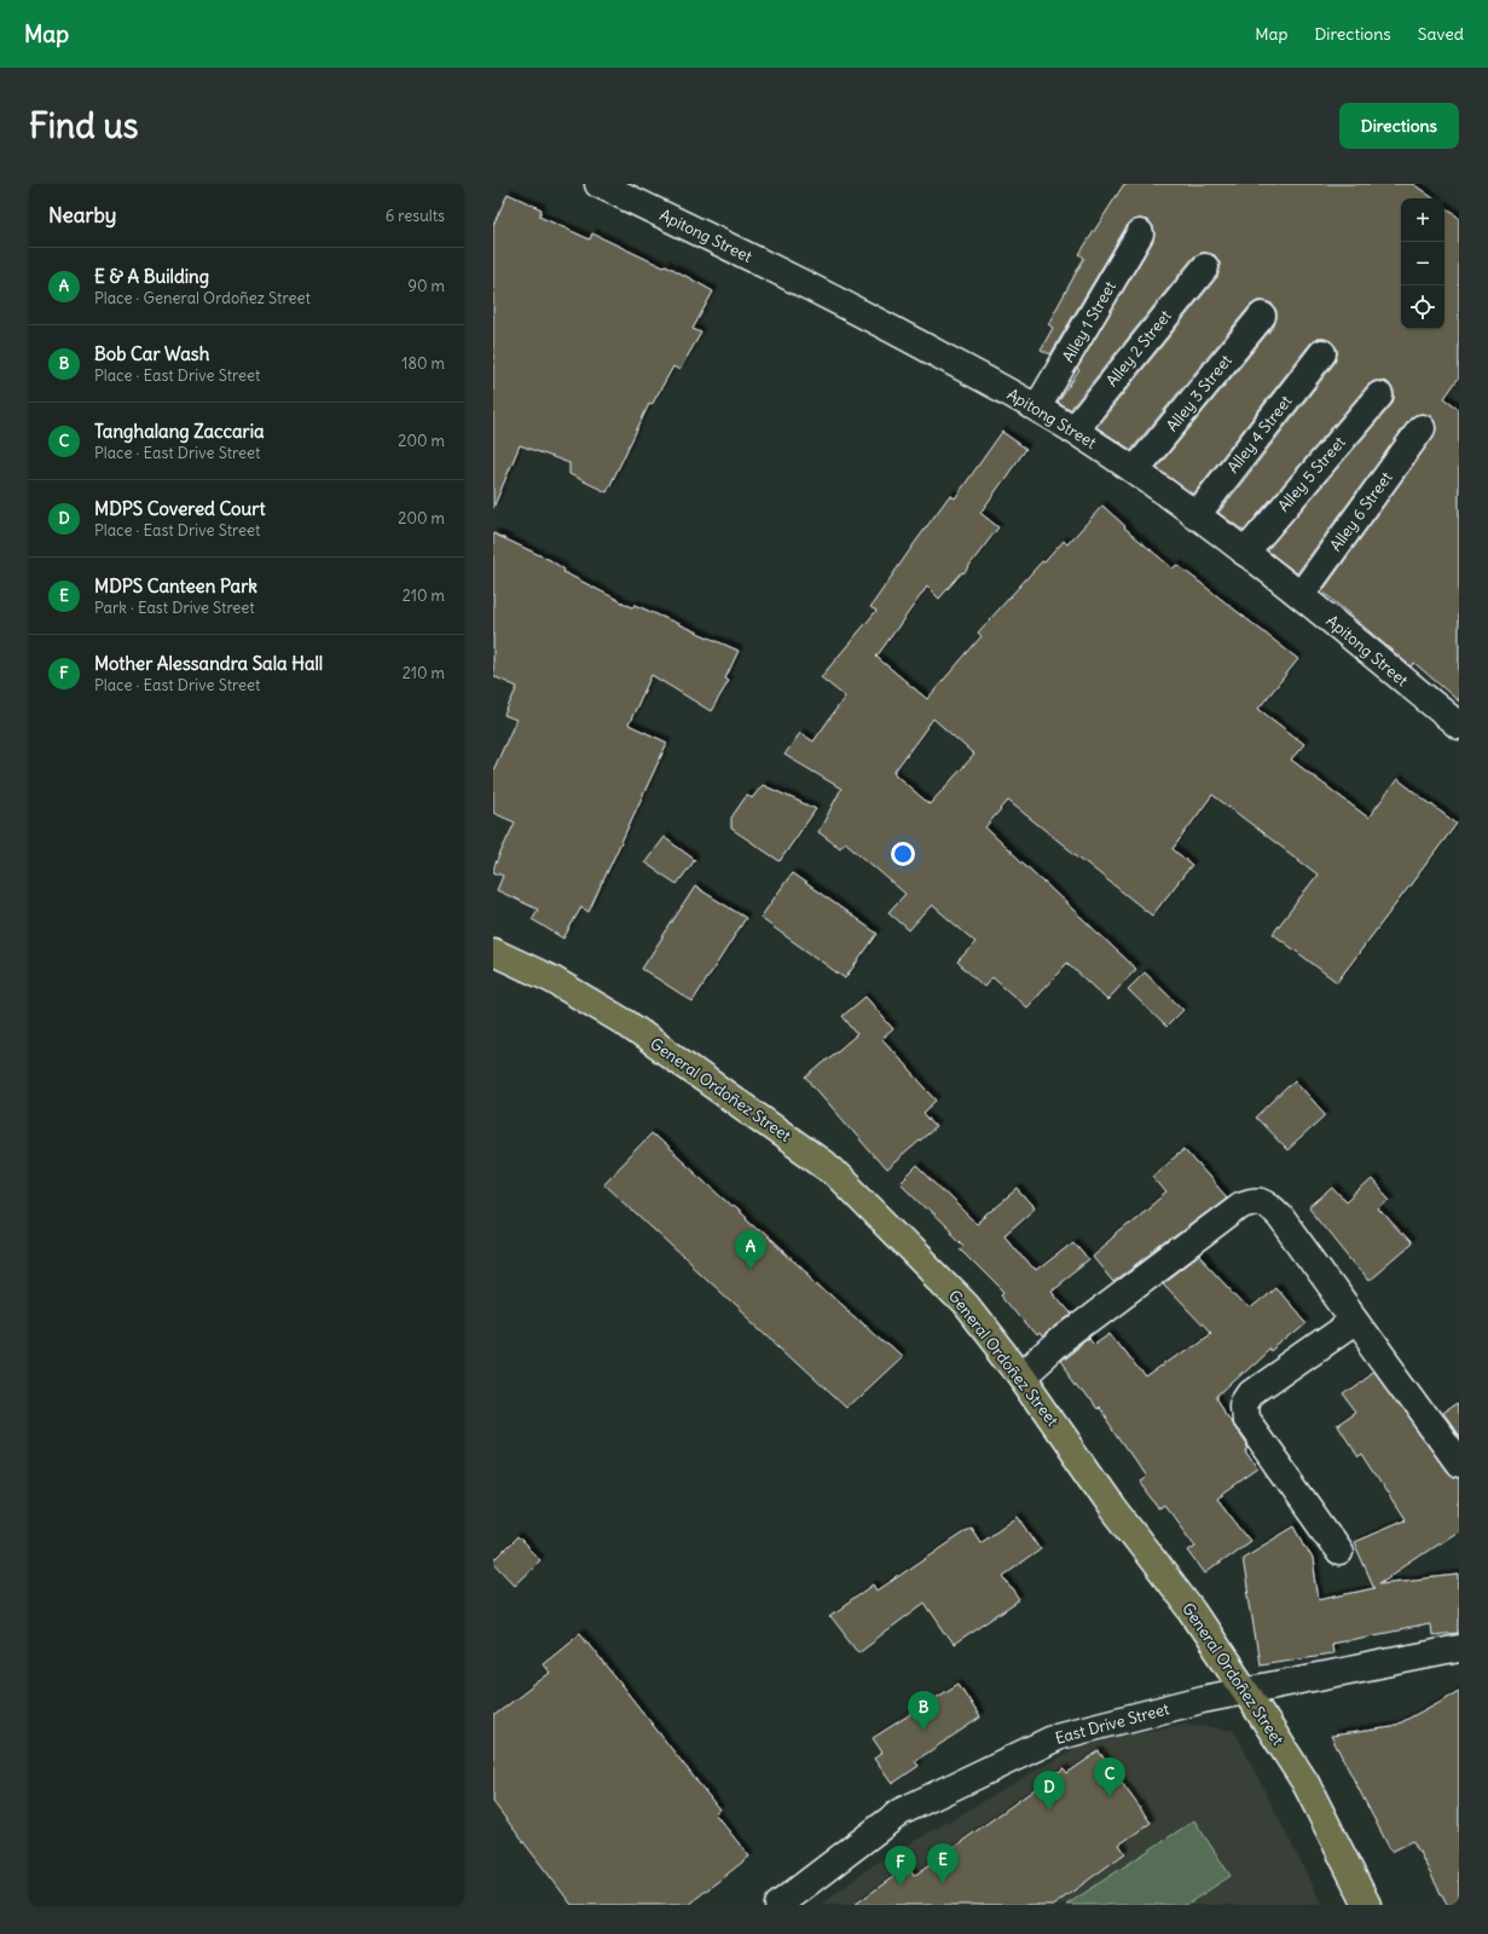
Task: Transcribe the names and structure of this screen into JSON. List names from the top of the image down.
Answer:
{
  "streets": {
    "main road": ["General Ordoñez Street"],
    "street": [
      "Apitong Street",
      "Alley 1 Street",
      "Alley 2 Street",
      "Alley 3 Street",
      "Alley 4 Street",
      "Alley 5 Street",
      "Alley 6 Street",
      "East Drive Street"
    ]
  },
  "crossings": [
    ["Apitong Street", "Alley 1 Street"],
    ["Apitong Street", "Alley 2 Street"],
    ["Apitong Street", "Alley 3 Street"],
    ["Apitong Street", "Alley 4 Street"],
    ["Apitong Street", "Alley 5 Street"],
    ["Apitong Street", "Alley 6 Street"],
    ["General Ordoñez Street", "East Drive Street"]
  ],
  "page": {
    "header": "Map",
    "nav": ["Map", "Directions", "Saved"],
    "buttons": "Directions",
    "title": "Find us",
    "heading": ["Nearby", "6 results"],
    "map_buttons": ["+", "−"],
    "list": [
      {
        "mark": "A",
        "name": "E & A Building",
        "note": "Place · General Ordoñez Street",
        "value": "90 m"
      },
      {
        "mark": "B",
        "name": "Bob Car Wash",
        "note": "Place · East Drive Street",
        "value": "180 m"
      },
      {
        "mark": "C",
        "name": "Tanghalang Zaccaria",
        "note": "Place · East Drive Street",
        "value": "200 m"
      },
      {
        "mark": "D",
        "name": "MDPS Covered Court",
        "note": "Place · East Drive Street",
        "value": "200 m"
      },
      {
        "mark": "E",
        "name": "MDPS Canteen Park",
        "note": "Park · East Drive Street",
        "value": "210 m"
      },
      {
        "mark": "F",
        "name": "Mother Alessandra Sala Hall",
        "note": "Place · East Drive Street",
        "value": "210 m"
      }
    ],
    "pins": [
      "A",
      "B",
      "C",
      "D",
      "E",
      "F"
    ]
  }
}
